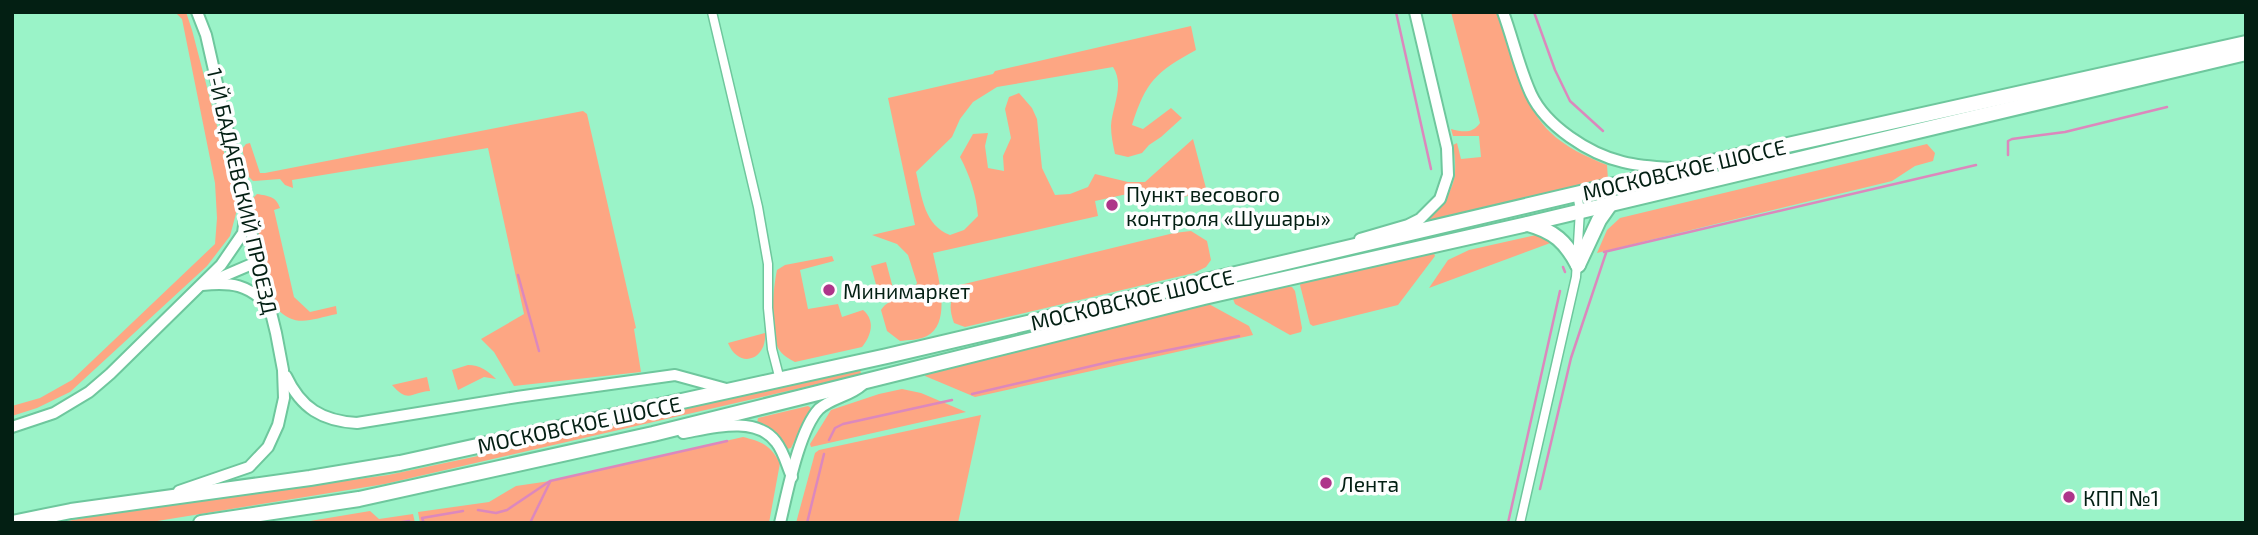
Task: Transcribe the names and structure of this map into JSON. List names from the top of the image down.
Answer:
{
  "streets": {
    "highway": ["МОСКОВСКОЕ ШОССЕ"],
    "street": ["1-Й БАДАЕВСКИЙ ПРОЕЗД"]
  },
  "places": [
    "Пункт весового контроля «Шушары»",
    "Минимаркет",
    "Лента",
    "КПП №1"
  ]
}
